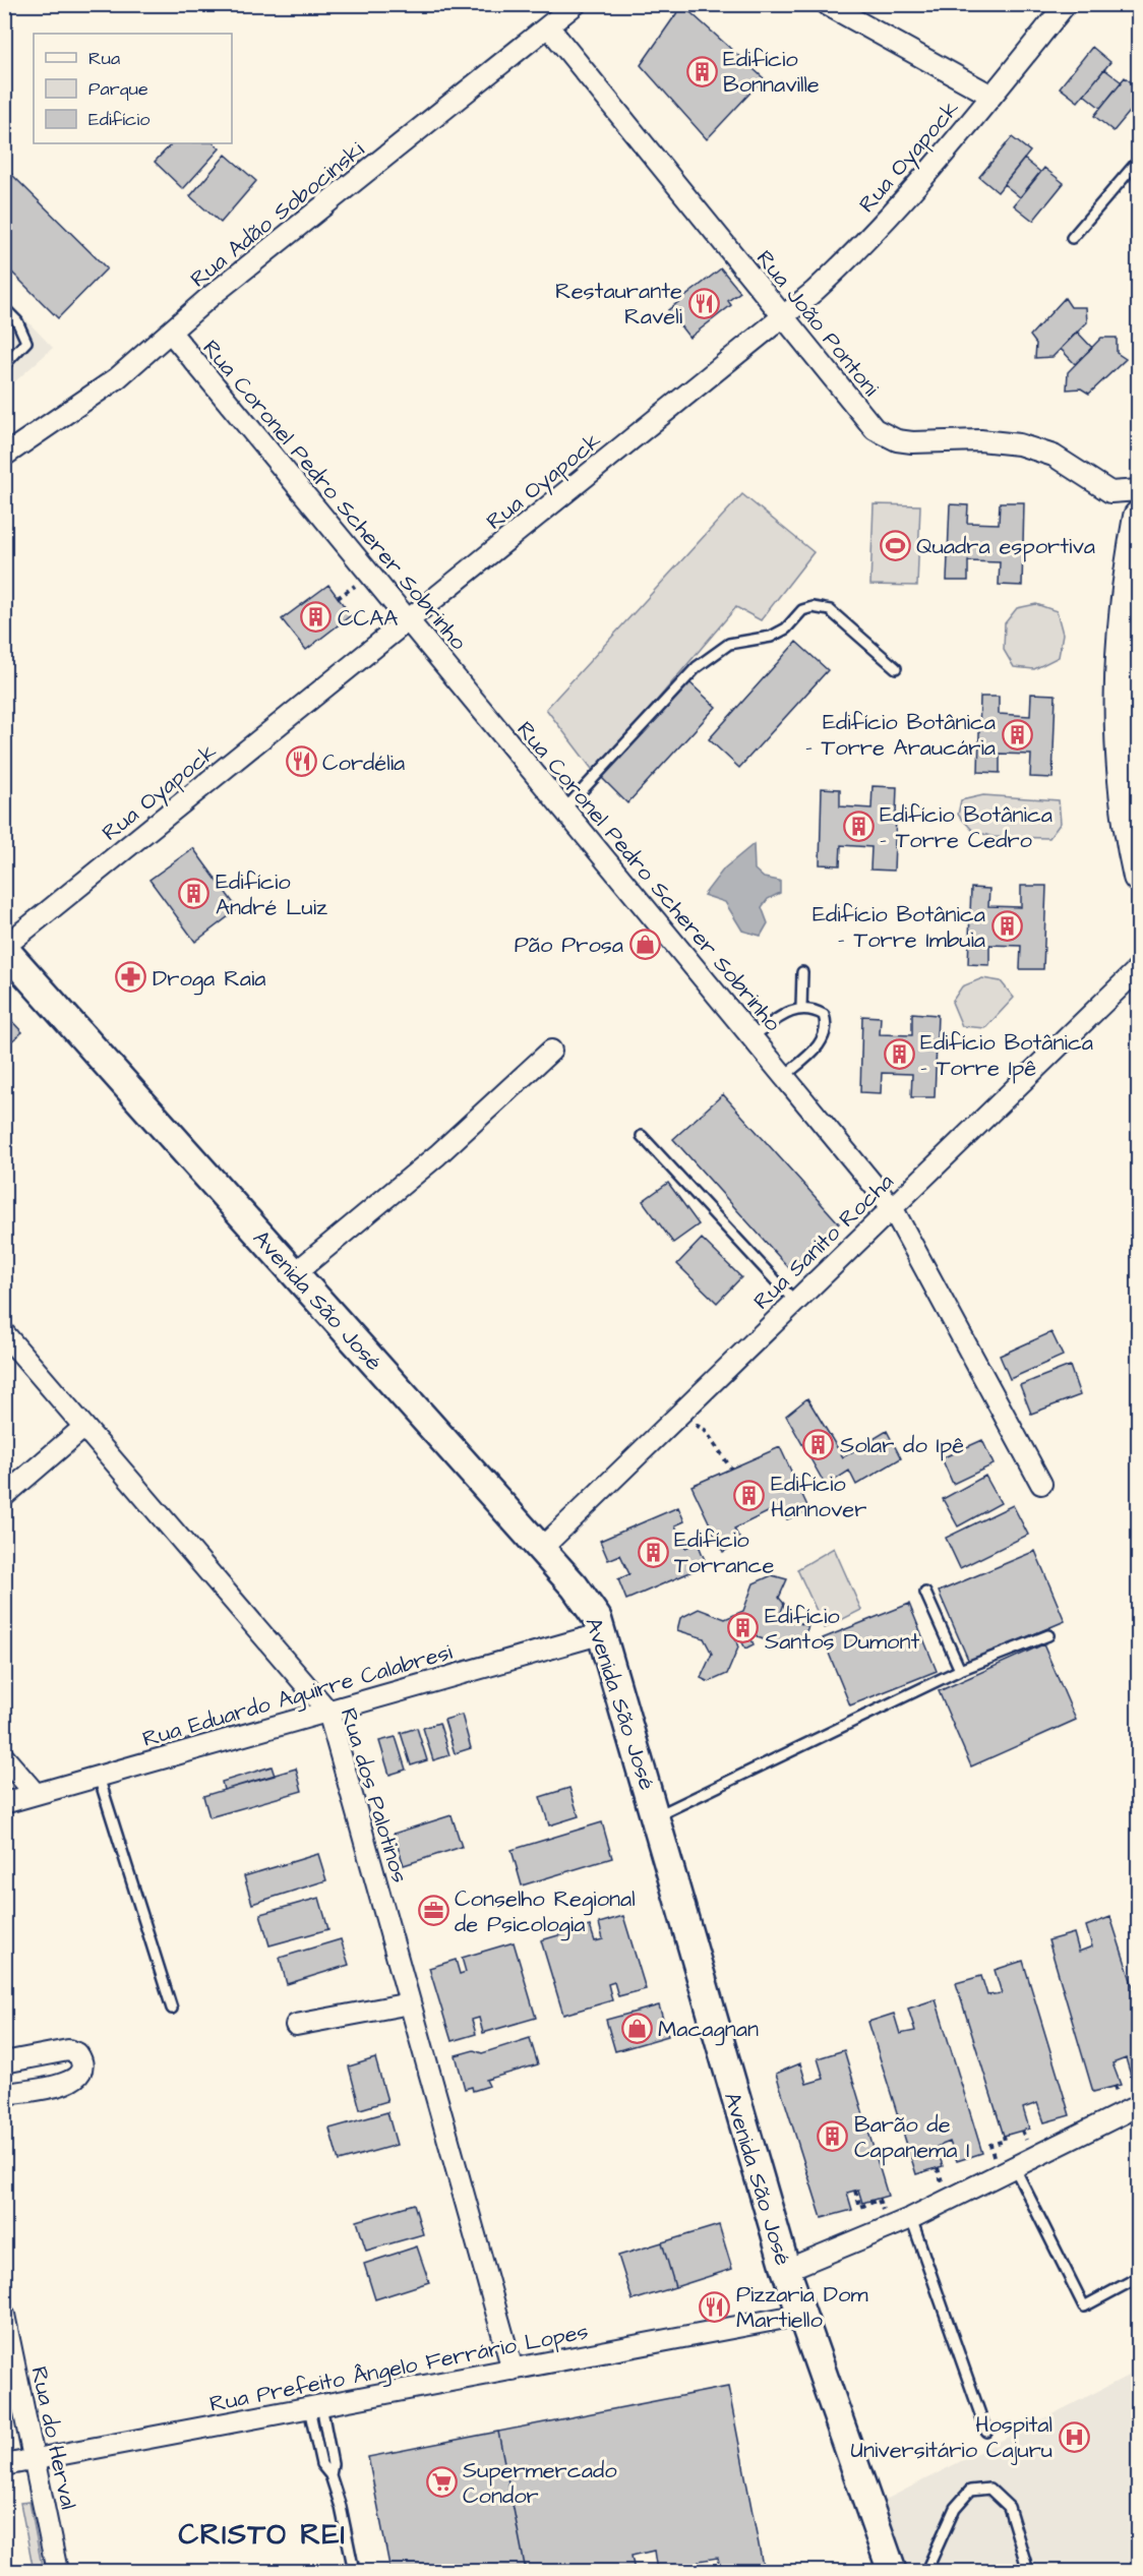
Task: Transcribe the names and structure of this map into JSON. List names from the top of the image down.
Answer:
{
  "streets": {
    "street": [
      "Rua Oyapock",
      "Rua Adão Sobocinski",
      "Rua João Pontoni",
      "Rua Coronel Pedro Scherer Sobrinho",
      "Rua Sanito Rocha",
      "Avenida São José",
      "Rua Eduardo Aguirre Calabresi",
      "Rua dos Palotinos",
      "Rua Prefeito Ângelo Ferrário Lopes",
      "Rua do Herval"
    ]
  },
  "crossings": [
    ["Rua Oyapock", "Rua João Pontoni"],
    ["Rua Oyapock", "Rua Coronel Pedro Scherer Sobrinho"],
    ["Rua Oyapock", "Avenida São José"],
    ["Rua Adão Sobocinski", "Rua João Pontoni"],
    ["Rua Adão Sobocinski", "Rua Coronel Pedro Scherer Sobrinho"],
    ["Rua Coronel Pedro Scherer Sobrinho", "Rua Sanito Rocha"],
    ["Rua Sanito Rocha", "Avenida São José"],
    ["Avenida São José", "Rua Eduardo Aguirre Calabresi"],
    ["Avenida São José", "Rua Prefeito Ângelo Ferrário Lopes"],
    ["Rua Eduardo Aguirre Calabresi", "Rua dos Palotinos"],
    ["Rua dos Palotinos", "Rua Prefeito Ângelo Ferrário Lopes"],
    ["Rua Prefeito Ângelo Ferrário Lopes", "Rua do Herval"]
  ],
  "districts": ["CRISTO REI"],
  "places": {
    "building": [
      "Edifício Bonnaville",
      "CCAA",
      "Edifício Botânica - Torre Araucária",
      "Edifício Botânica - Torre Cedro",
      "Edifício André Luiz",
      "Edifício Botânica - Torre Imbuia",
      "Edifício Botânica - Torre Ipê",
      "Solar do Ipê",
      "Edifício Hannover",
      "Edifício Torrance",
      "Edifício Santos Dumont",
      "Barão de Capanema I"
    ],
    "restaurant": ["Restaurante Raveli", "Cordélia", "Pizzaria Dom Martiello"],
    "sports": ["Quadra esportiva"],
    "shop": ["Pão Prosa", "Macagnan"],
    "pharmacy": ["Droga Raia"],
    "office": ["Conselho Regional de Psicologia"],
    "hospital": ["Hospital Universitário Cajuru"],
    "supermarket": ["Supermercado Condor"]
  },
  "legend": ["Rua", "Parque", "Edifício"]
}
